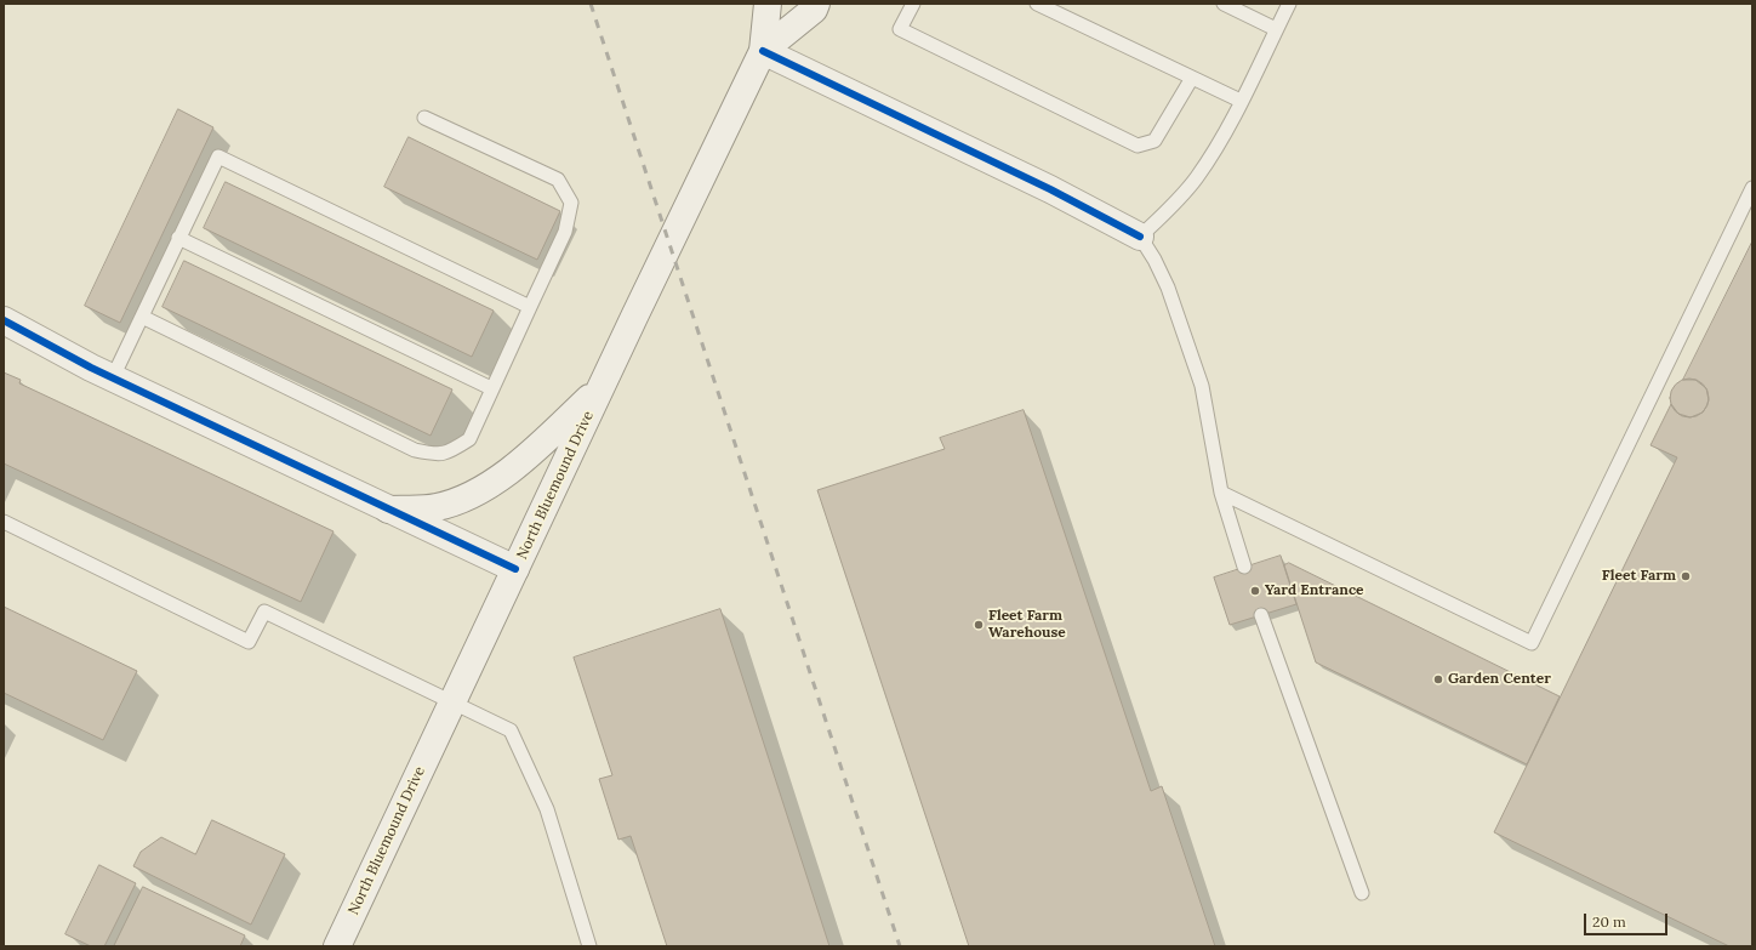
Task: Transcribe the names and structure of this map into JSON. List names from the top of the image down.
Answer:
{
  "streets": {
    "main road": ["North Bluemound Drive"]
  },
  "places": [
    "Fleet Farm",
    "Yard Entrance",
    "Fleet Farm Warehouse",
    "Garden Center"
  ],
  "scale_bar": "20 m"
}
